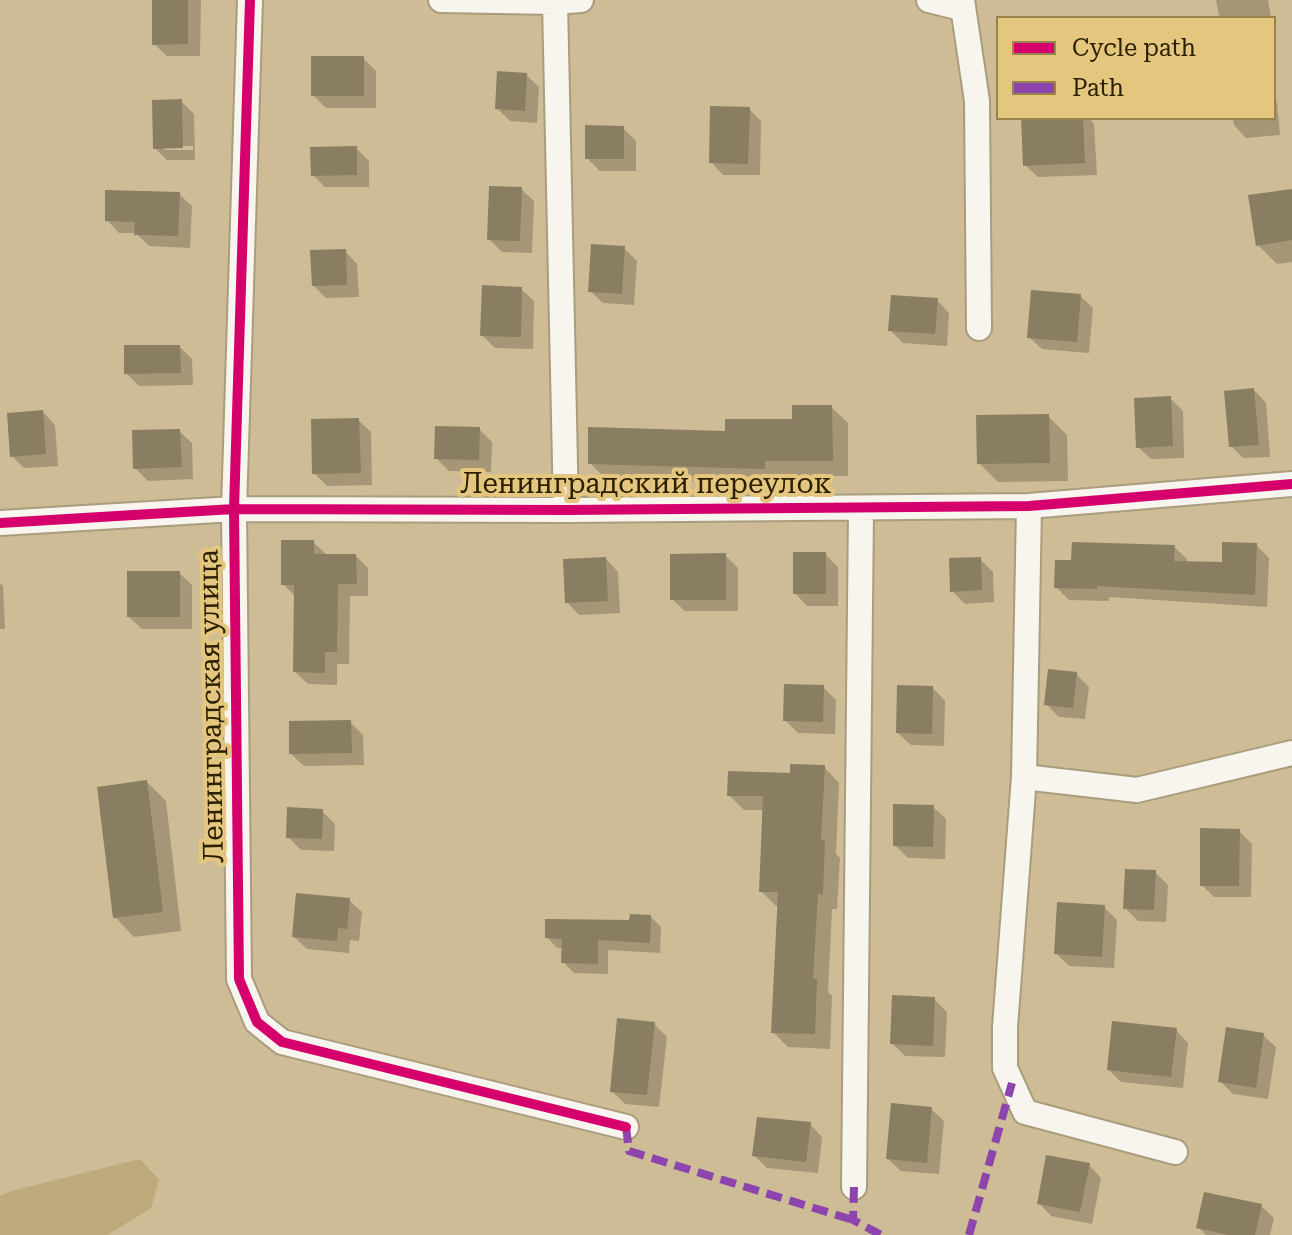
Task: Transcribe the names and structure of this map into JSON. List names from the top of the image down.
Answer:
{
  "streets": {
    "street": ["Ленинградский переулок", "Ленинградская улица"]
  },
  "crossings": [
    ["Ленинградский переулок", "Ленинградская улица"]
  ],
  "legend": ["Cycle path", "Path"]
}
